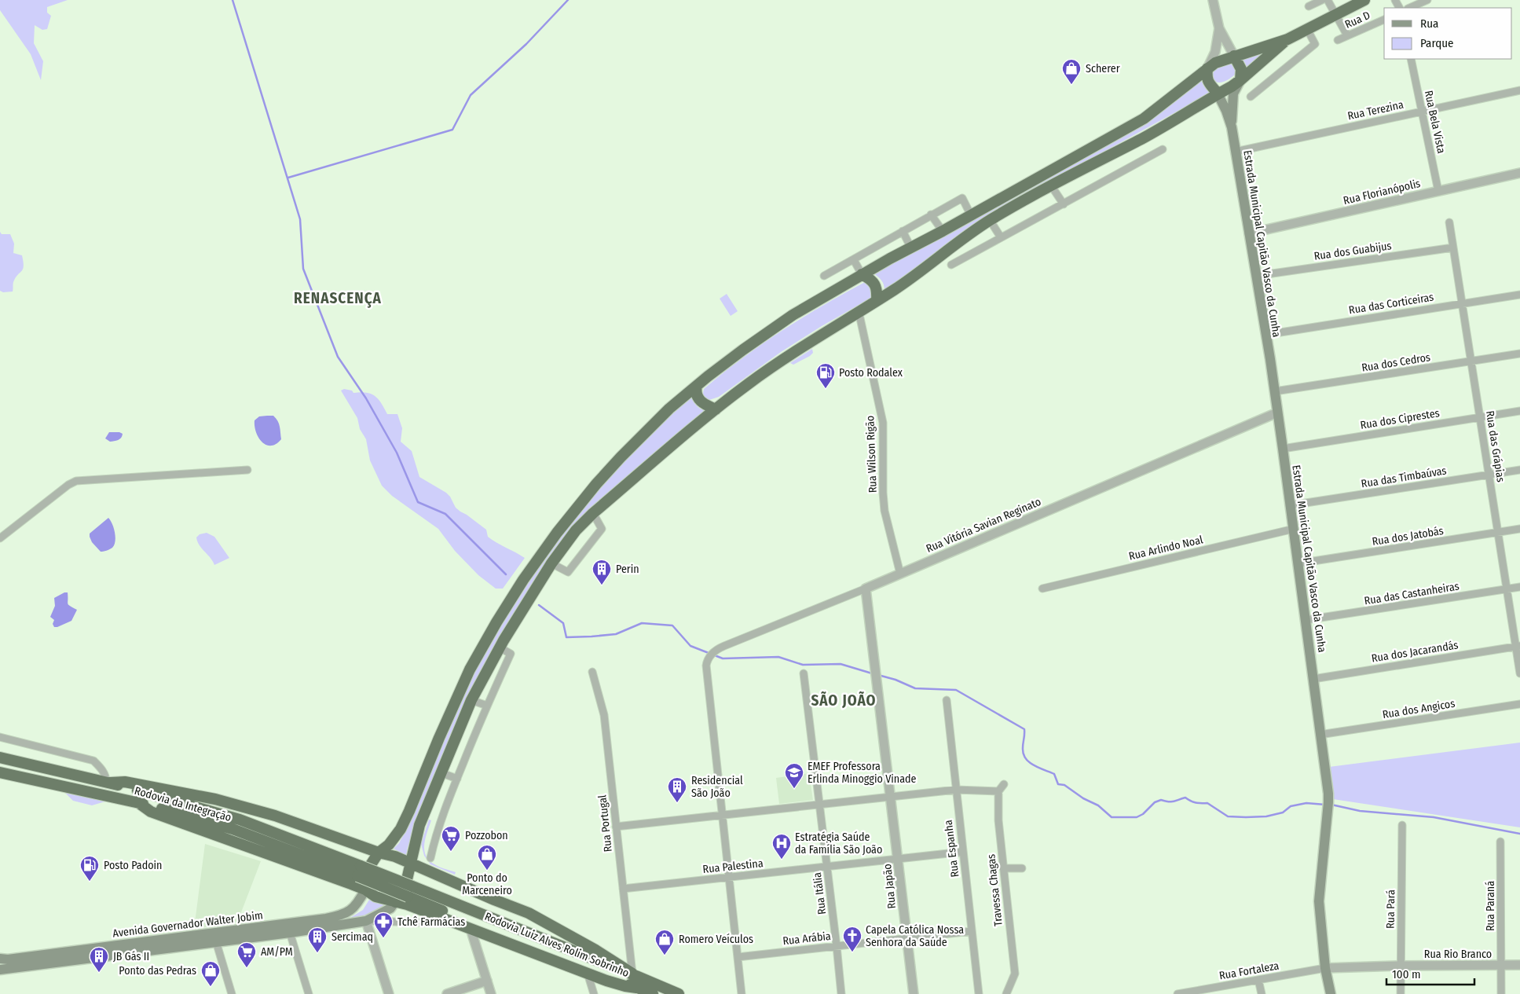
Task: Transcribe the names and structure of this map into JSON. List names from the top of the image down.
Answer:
{
  "streets": {
    "highway": ["Rodovia da Integração", "Rodovia Luiz Alves Rolim Sobrinho"],
    "main road": ["Estrada Municipal Capitão Vasco da Cunha", "Avenida Governador Walter Jobim"],
    "street": [
      "Rua D",
      "Rua Terezina",
      "Rua Bela Vista",
      "Rua Florianópolis",
      "Rua dos Guabijus",
      "Rua das Corticeiras",
      "Rua dos Cedros",
      "Rua dos Ciprestes",
      "Rua das Grápias",
      "Rua Wilson Rigão",
      "Rua das Timbaúvas",
      "Rua Vitória Savian Reginato",
      "Rua dos Jatobás",
      "Rua Arlindo Noal",
      "Rua das Castanheiras",
      "Rua dos Jacarandás",
      "Rua dos Angicos",
      "Rua Portugal",
      "Rua Espanha",
      "Rua Palestina",
      "Rua Japão",
      "Travessa Chagas",
      "Rua Itália",
      "Rua Paraná",
      "Rua Pará",
      "Rua Arábia",
      "Rua Rio Branco",
      "Rua Fortaleza"
    ]
  },
  "crossings": [
    ["Rua Terezina", "Rua Bela Vista"],
    ["Rua Terezina", "Estrada Municipal Capitão Vasco da Cunha"],
    ["Rua Bela Vista", "Rua Florianópolis"],
    ["Rua Florianópolis", "Estrada Municipal Capitão Vasco da Cunha"],
    ["Estrada Municipal Capitão Vasco da Cunha", "Rua dos Guabijus"],
    ["Estrada Municipal Capitão Vasco da Cunha", "Rua das Corticeiras"],
    ["Estrada Municipal Capitão Vasco da Cunha", "Rua dos Cedros"],
    ["Estrada Municipal Capitão Vasco da Cunha", "Rua dos Ciprestes"],
    ["Estrada Municipal Capitão Vasco da Cunha", "Rua das Timbaúvas"],
    ["Estrada Municipal Capitão Vasco da Cunha", "Rua Vitória Savian Reginato"],
    ["Estrada Municipal Capitão Vasco da Cunha", "Rua dos Jatobás"],
    ["Estrada Municipal Capitão Vasco da Cunha", "Rua Arlindo Noal"],
    ["Estrada Municipal Capitão Vasco da Cunha", "Rua das Castanheiras"],
    ["Estrada Municipal Capitão Vasco da Cunha", "Rua dos Jacarandás"],
    ["Estrada Municipal Capitão Vasco da Cunha", "Rua dos Angicos"],
    ["Estrada Municipal Capitão Vasco da Cunha", "Rua Rio Branco"],
    ["Estrada Municipal Capitão Vasco da Cunha", "Rua Fortaleza"],
    ["Rua dos Guabijus", "Rua das Grápias"],
    ["Rua das Corticeiras", "Rua das Grápias"],
    ["Rua dos Cedros", "Rua das Grápias"],
    ["Rua dos Ciprestes", "Rua das Grápias"],
    ["Rua das Grápias", "Rua das Timbaúvas"],
    ["Rua das Grápias", "Rua dos Jatobás"],
    ["Rua das Grápias", "Rua das Castanheiras"],
    ["Rua das Grápias", "Rua dos Jacarandás"],
    ["Rua Wilson Rigão", "Rua Vitória Savian Reginato"],
    ["Rua Vitória Savian Reginato", "Rua Japão"],
    ["Rodovia da Integração", "Rodovia Luiz Alves Rolim Sobrinho"],
    ["Rua Portugal", "Rua Palestina"],
    ["Rua Portugal", "Rodovia Luiz Alves Rolim Sobrinho"],
    ["Rua Espanha", "Rua Palestina"],
    ["Rua Espanha", "Rua Arábia"],
    ["Rua Palestina", "Rua Japão"],
    ["Rua Palestina", "Rua Itália"],
    ["Rua Japão", "Rua Arábia"],
    ["Rua Itália", "Rua Arábia"],
    ["Rua Paraná", "Rua Rio Branco"],
    ["Rua Pará", "Rua Rio Branco"],
    ["Rua Rio Branco", "Rua Fortaleza"]
  ],
  "districts": ["RENASCENÇA", "SÃO JOÃO"],
  "places": {
    "shop": [
      "Scherer",
      "Ponto do Marceneiro",
      "Romero Veículos",
      "Ponto das Pedras"
    ],
    "fuel station": ["Posto Rodalex", "Posto Padoin"],
    "building": [
      "Perin",
      "Residencial São João",
      "Sercimaq",
      "JB Gás II"
    ],
    "school or university": ["EMEF Professora Erlinda Minoggio Vinade"],
    "supermarket": ["Pozzobon", "AM/PM"],
    "hospital": ["Estratégia Saúde da Família São João"],
    "pharmacy": ["Tchê Farmácias"],
    "church": ["Capela Católica Nossa Senhora da Saúde"]
  },
  "legend": ["Rua", "Parque"],
  "scale_bar": "100 m"
}
